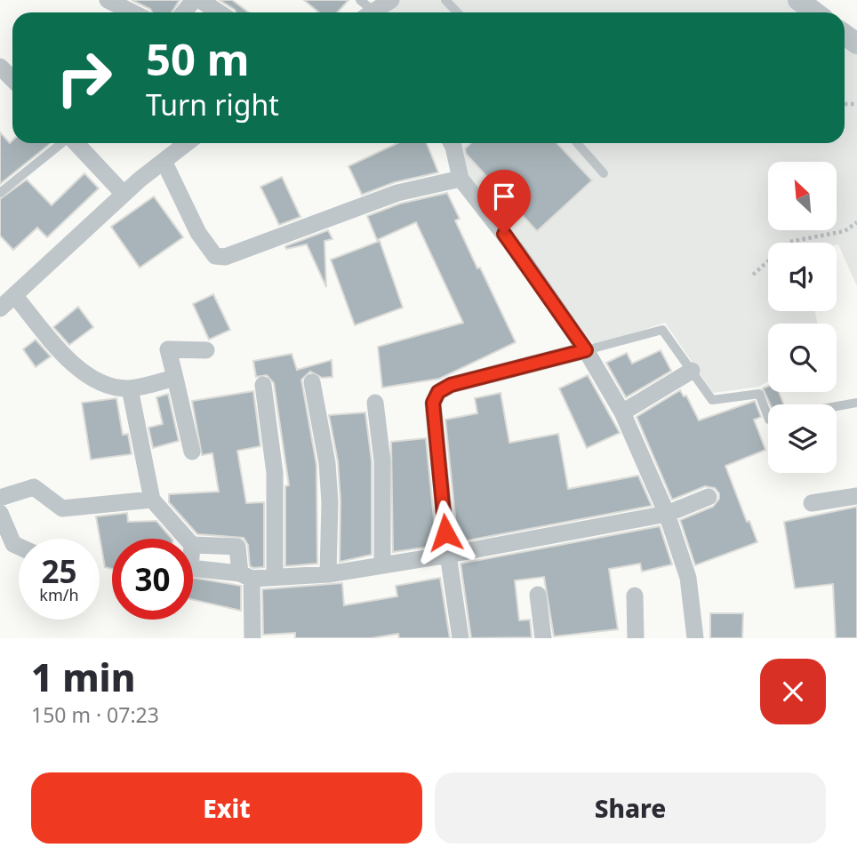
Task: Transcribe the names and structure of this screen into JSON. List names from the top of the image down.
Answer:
{
  "north": "top left",
  "page": {
    "turn": ["50 m", "Turn right"],
    "speed": "25 km/h",
    "limit": "30",
    "heading": ["1 min", "150 m · 07:23"],
    "buttons": ["Exit", "Share"]
  }
}
